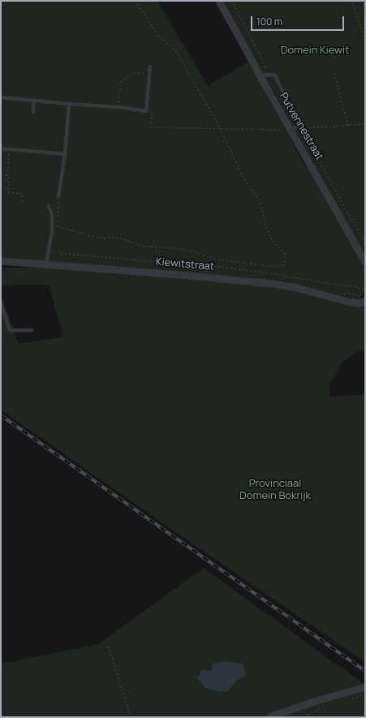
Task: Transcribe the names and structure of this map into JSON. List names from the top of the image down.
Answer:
{
  "streets": {
    "street": ["Putvennestraat", "Kiewitstraat"]
  },
  "parks": ["Domein Kiewit", "Provinciaal Domein Bokrijk"],
  "scale_bar": "100 m"
}
